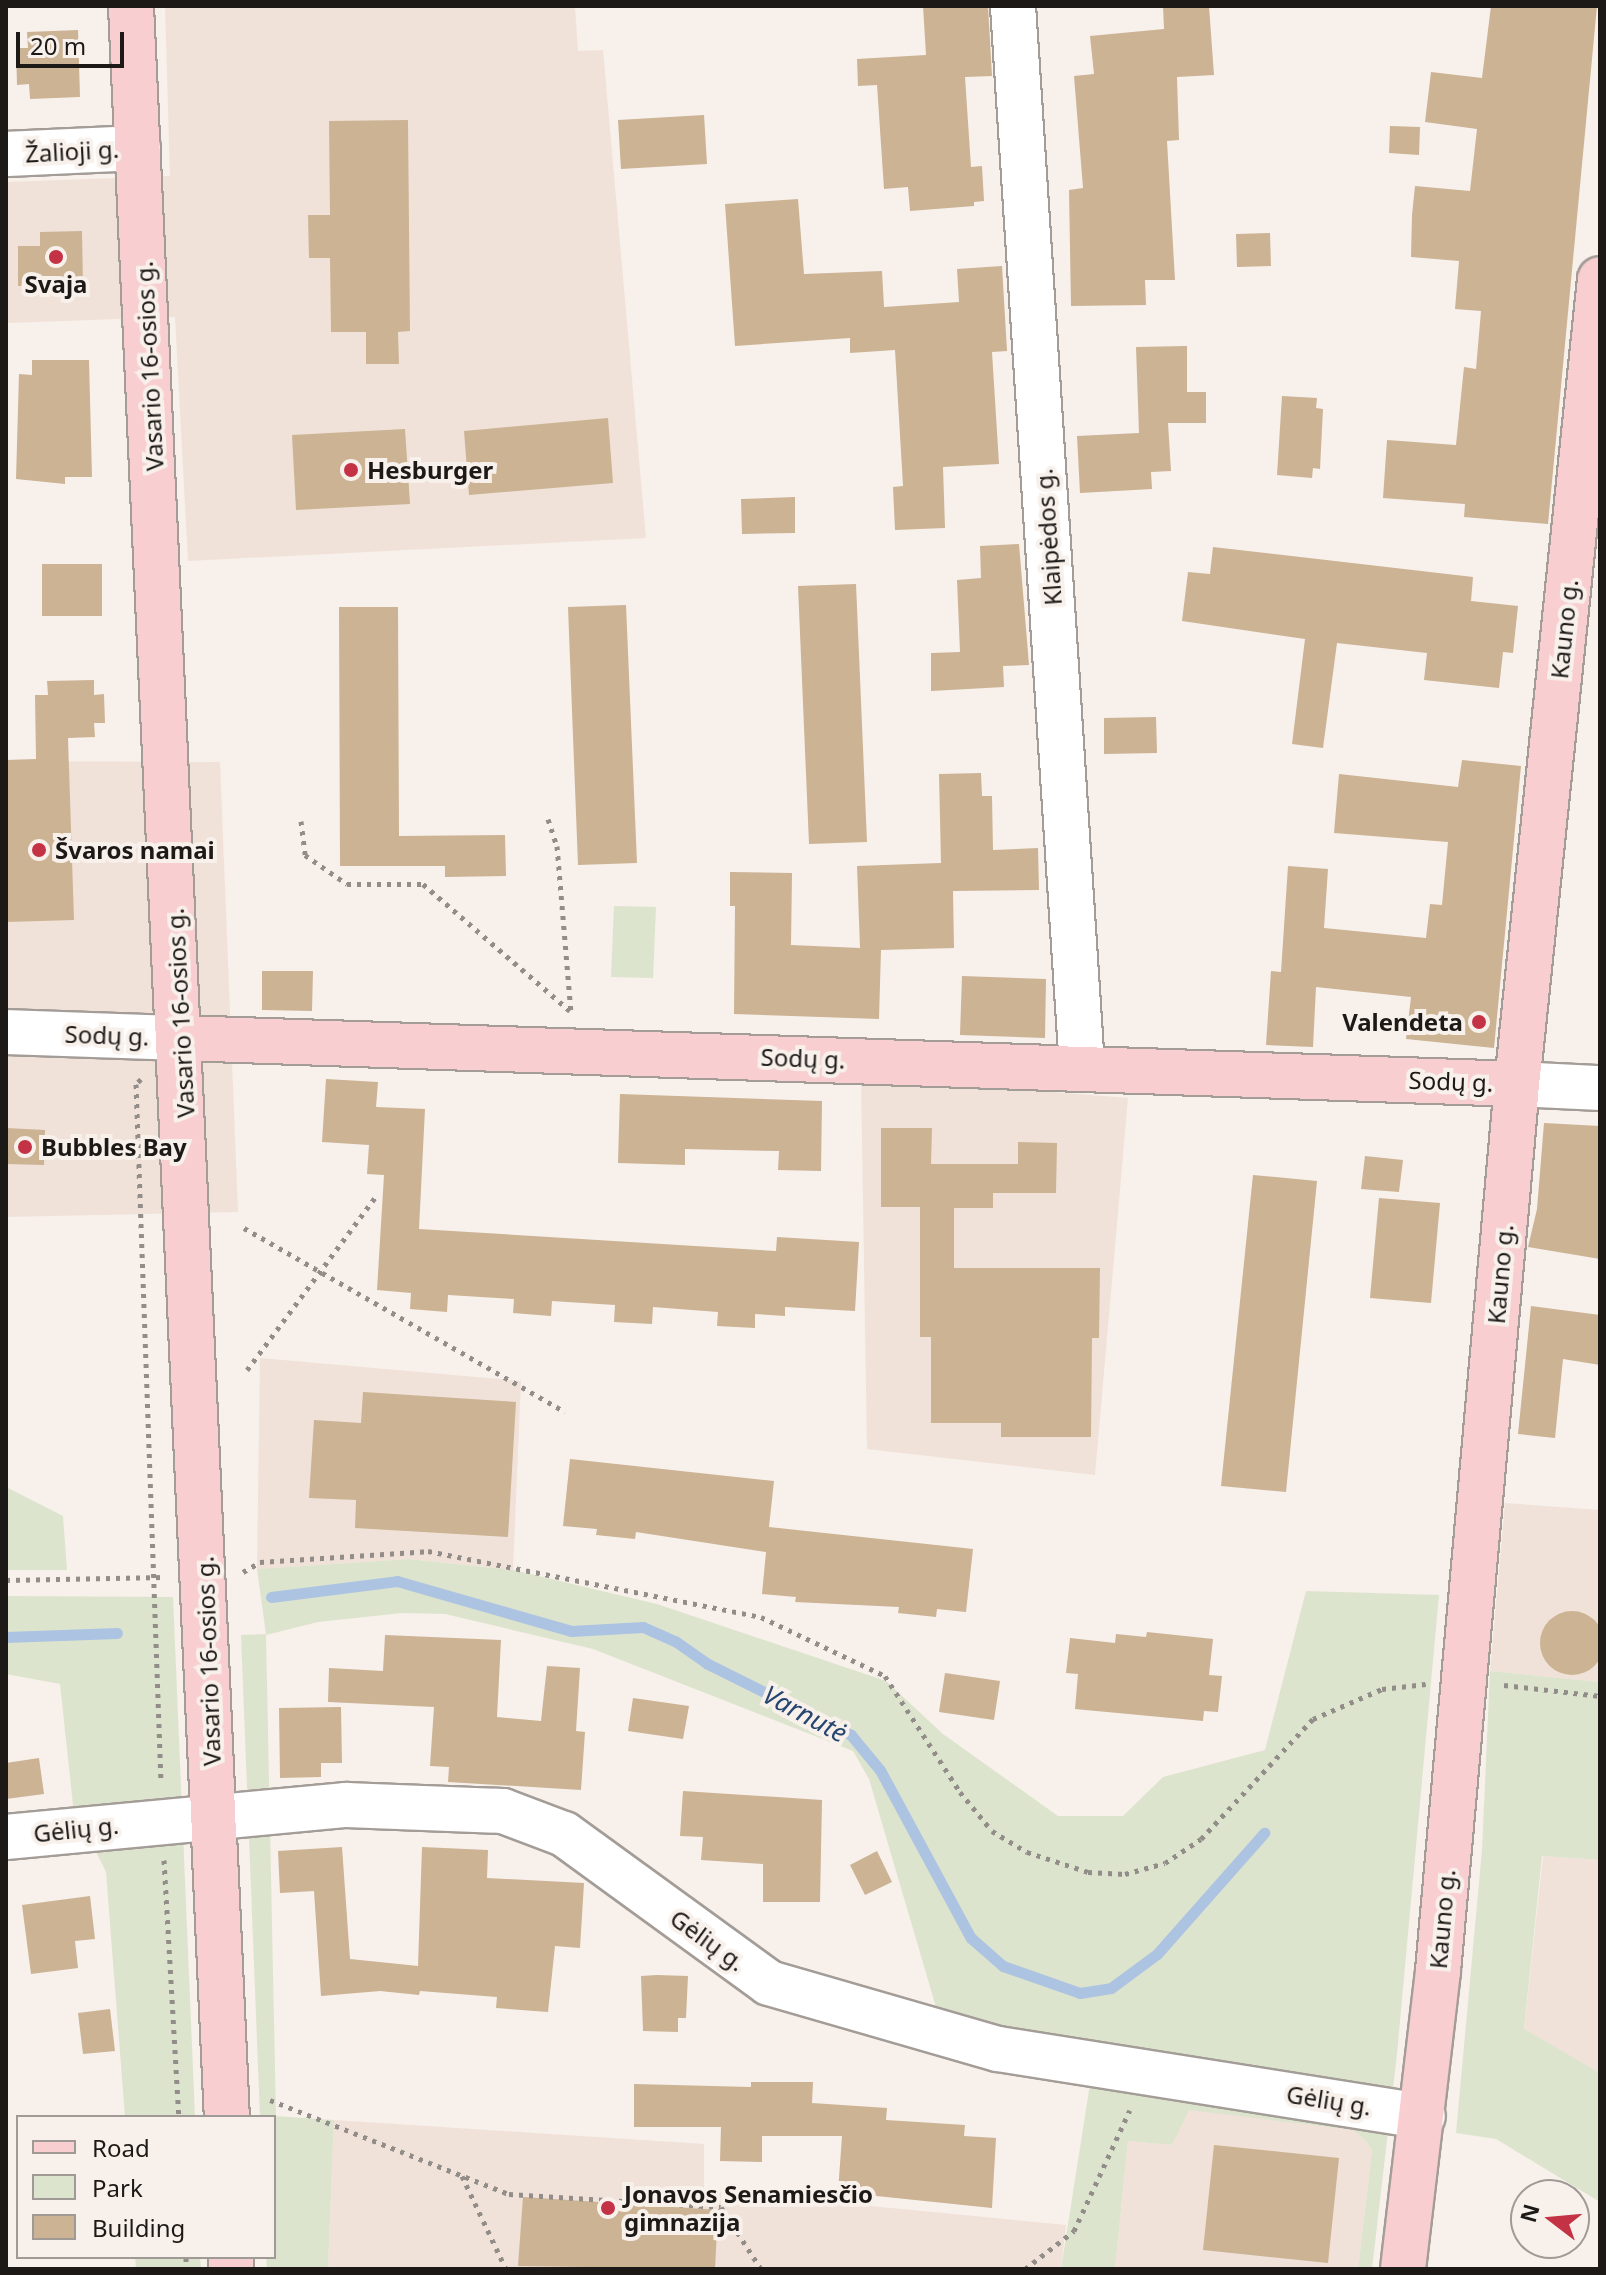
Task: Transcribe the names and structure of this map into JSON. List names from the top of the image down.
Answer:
{
  "streets": {
    "main road": ["Vasario 16-osios g.", "Kauno g.", "Sodų g."],
    "street": ["Žalioji g.", "Klaipėdos g.", "Gėlių g."]
  },
  "crossings": [
    ["Žalioji g.", "Vasario 16-osios g."],
    ["Vasario 16-osios g.", "Sodų g."],
    ["Vasario 16-osios g.", "Gėlių g."],
    ["Klaipėdos g.", "Sodų g."],
    ["Kauno g.", "Sodų g."],
    ["Kauno g.", "Gėlių g."]
  ],
  "water": ["Varnutė"],
  "places": [
    "Svaja",
    "Hesburger",
    "Švaros namai",
    "Valendeta",
    "Bubbles Bay",
    "Jonavos Senamiesčio gimnazija"
  ],
  "legend": ["Road", "Park", "Building"],
  "scale_bar": "20 m",
  "north": "left"
}
